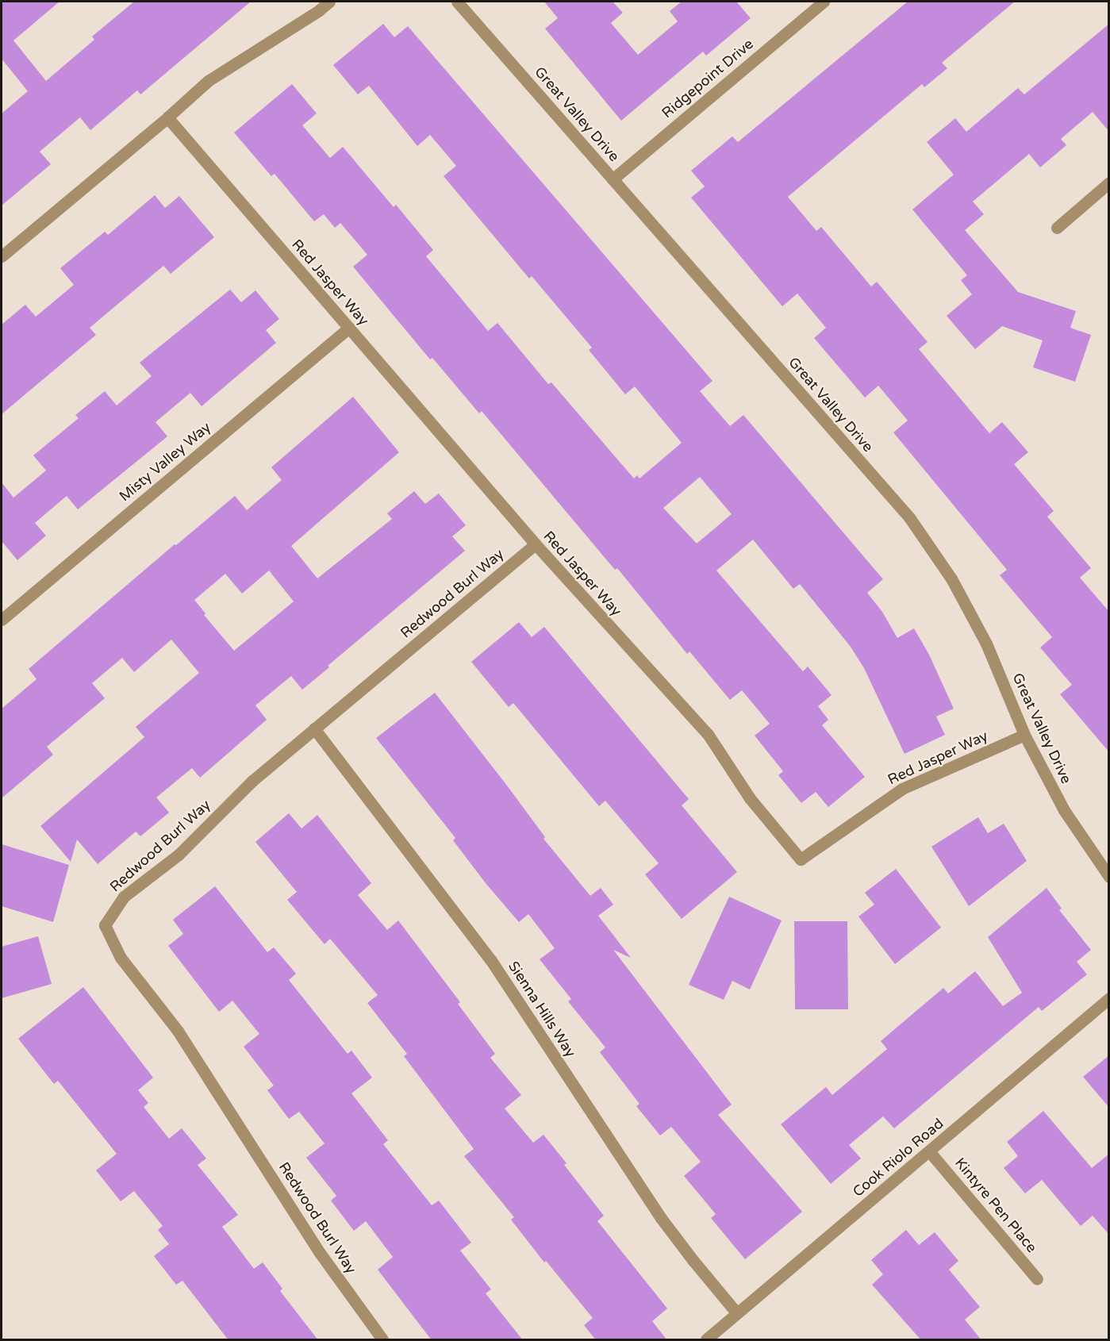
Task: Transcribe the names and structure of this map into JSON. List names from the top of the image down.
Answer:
{
  "streets": {
    "street": [
      "Ridgepoint Drive",
      "Great Valley Drive",
      "Red Jasper Way",
      "Misty Valley Way",
      "Redwood Burl Way",
      "Sienna Hills Way",
      "Cook Riolo Road",
      "Kintyre Pen Place"
    ]
  },
  "crossings": [
    ["Ridgepoint Drive", "Great Valley Drive"],
    ["Great Valley Drive", "Red Jasper Way"],
    ["Red Jasper Way", "Misty Valley Way"],
    ["Red Jasper Way", "Redwood Burl Way"],
    ["Redwood Burl Way", "Sienna Hills Way"],
    ["Sienna Hills Way", "Cook Riolo Road"],
    ["Cook Riolo Road", "Kintyre Pen Place"]
  ]
}
